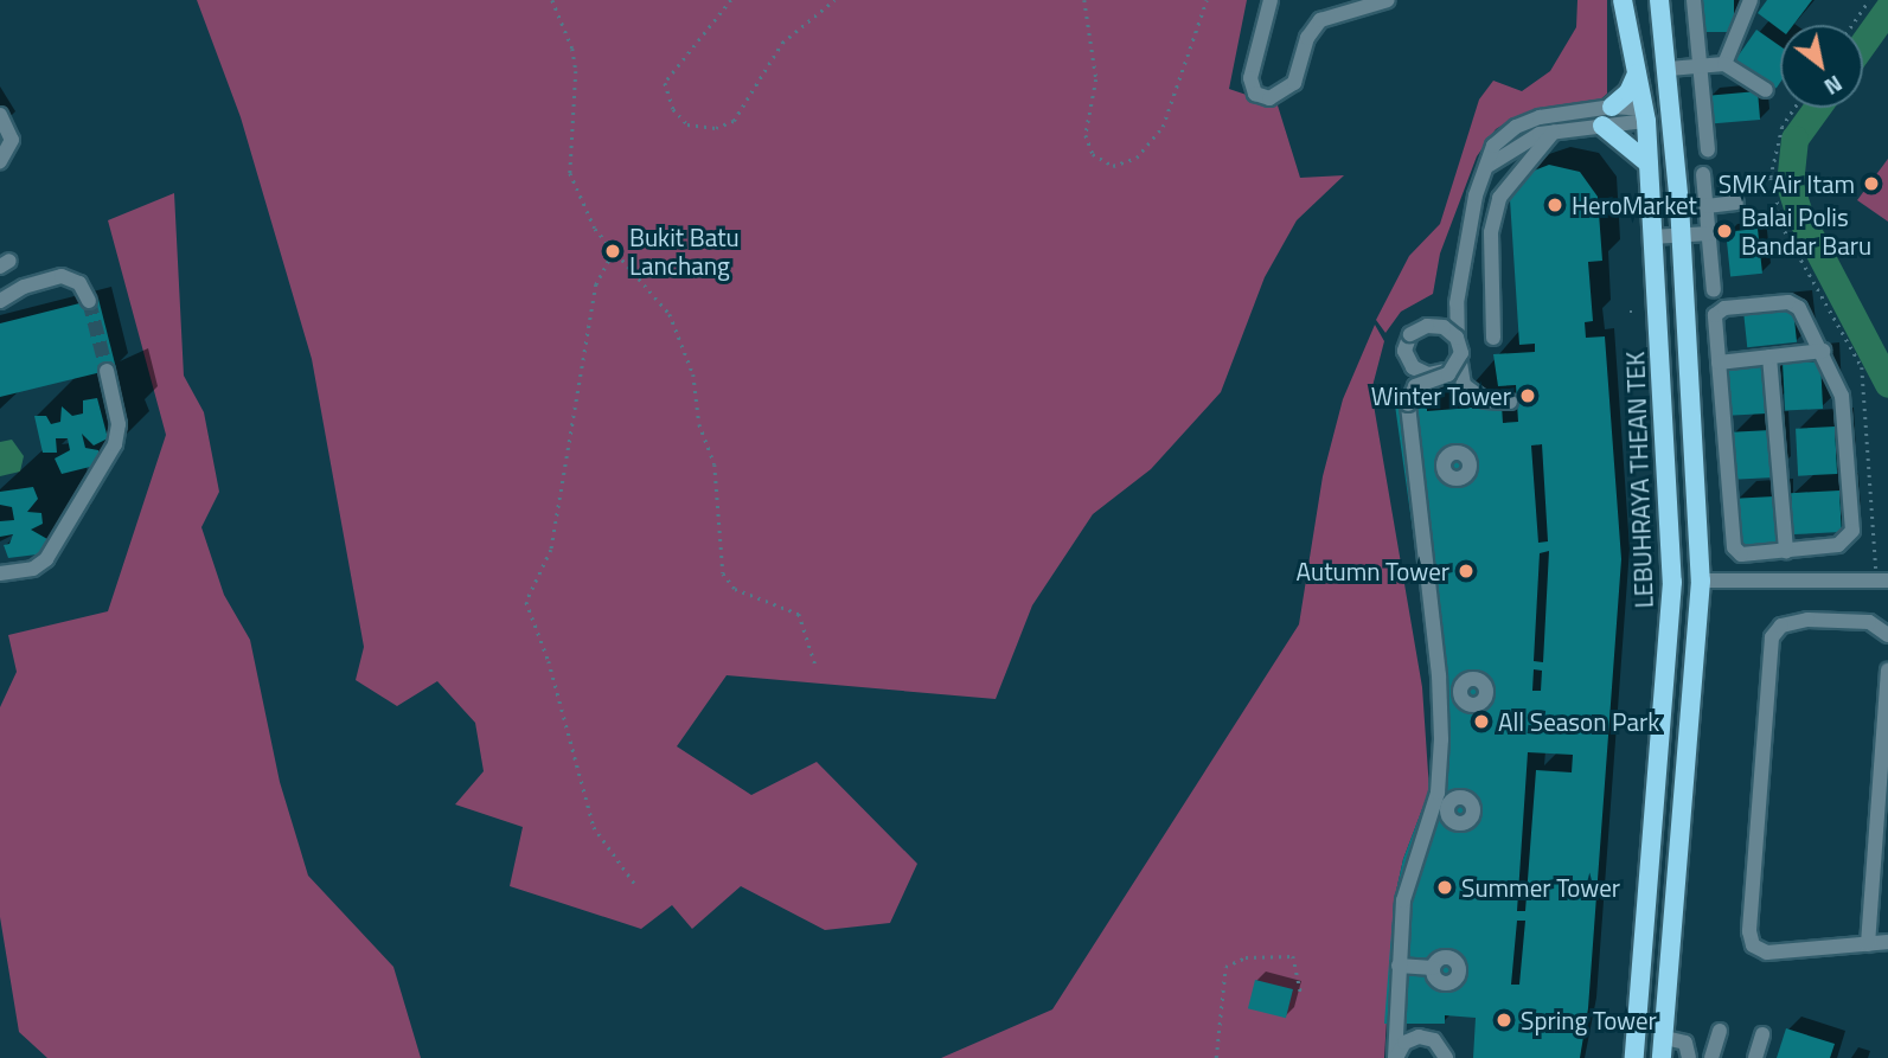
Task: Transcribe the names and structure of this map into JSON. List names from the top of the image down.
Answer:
{
  "streets": {
    "main road": ["LEBUHRAYA THEAN TEK"]
  },
  "places": [
    "SMK Air Itam",
    "HeroMarket",
    "Balai Polis Bandar Baru",
    "Bukit Batu Lanchang",
    "Winter Tower",
    "Autumn Tower",
    "All Season Park",
    "Summer Tower",
    "Spring Tower"
  ],
  "north": "bottom right"
}
